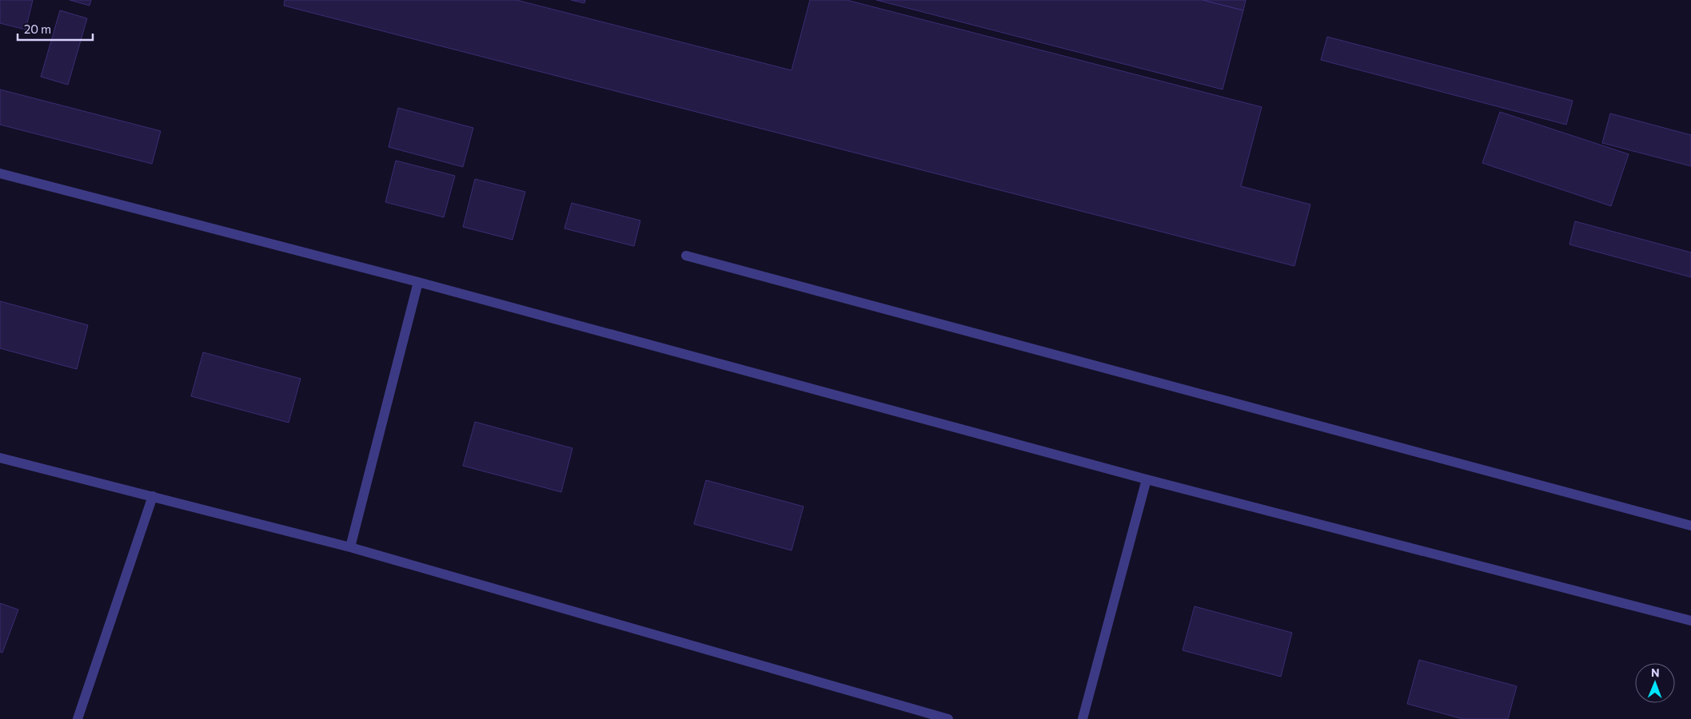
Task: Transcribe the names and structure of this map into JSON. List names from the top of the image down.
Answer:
{
  "scale_bar": "20 m",
  "north": "top"
}
